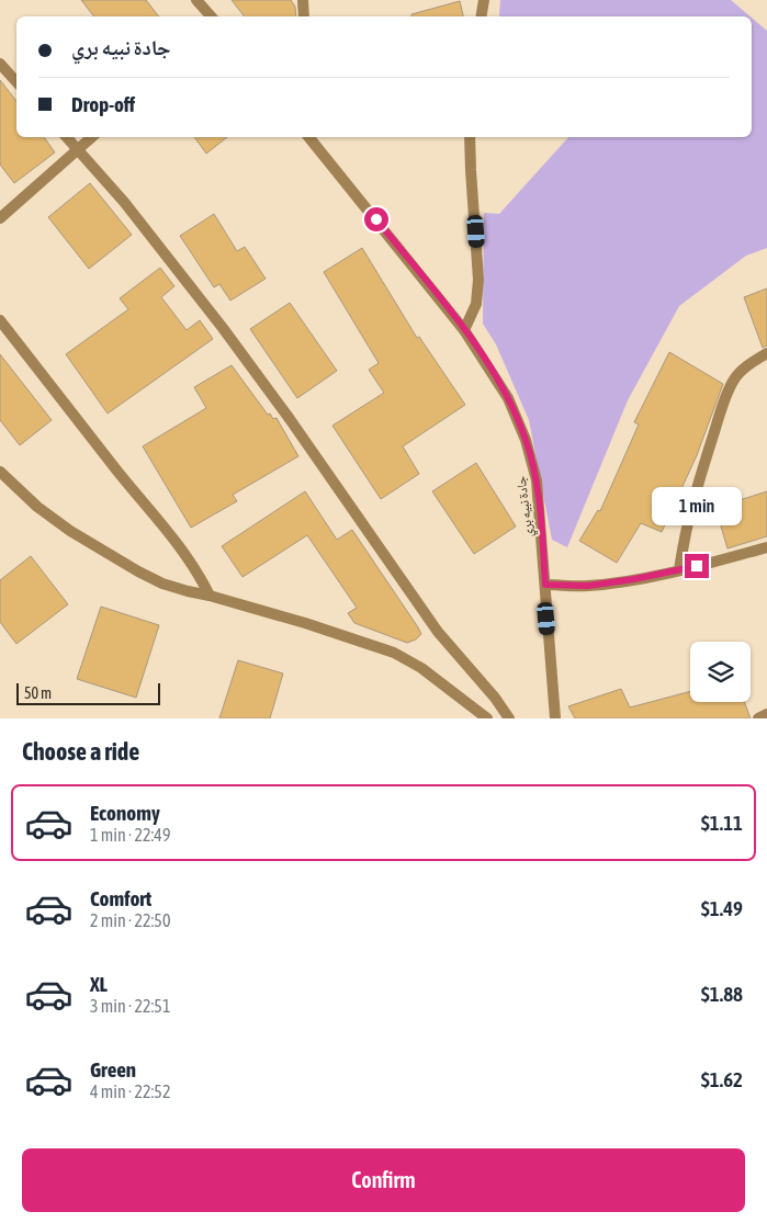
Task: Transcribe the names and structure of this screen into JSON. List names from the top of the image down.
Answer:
{
  "streets": {
    "street": ["جادة نبيه بري"]
  },
  "scale_bar": "50 m",
  "page": {
    "banner": ["جادة نبيه بري", "Drop-off"],
    "bubble": "1 min",
    "scale": "50 m",
    "heading": "Choose a ride",
    "list": [
      {
        "name": "Economy",
        "note": "1 min · 22:49",
        "value": "$1.11"
      },
      {
        "name": "Comfort",
        "note": "2 min · 22:50",
        "value": "$1.49"
      },
      {
        "name": "XL",
        "note": "3 min · 22:51",
        "value": "$1.88"
      },
      {
        "name": "Green",
        "note": "4 min · 22:52",
        "value": "$1.62"
      }
    ],
    "buttons": "Confirm"
  }
}
